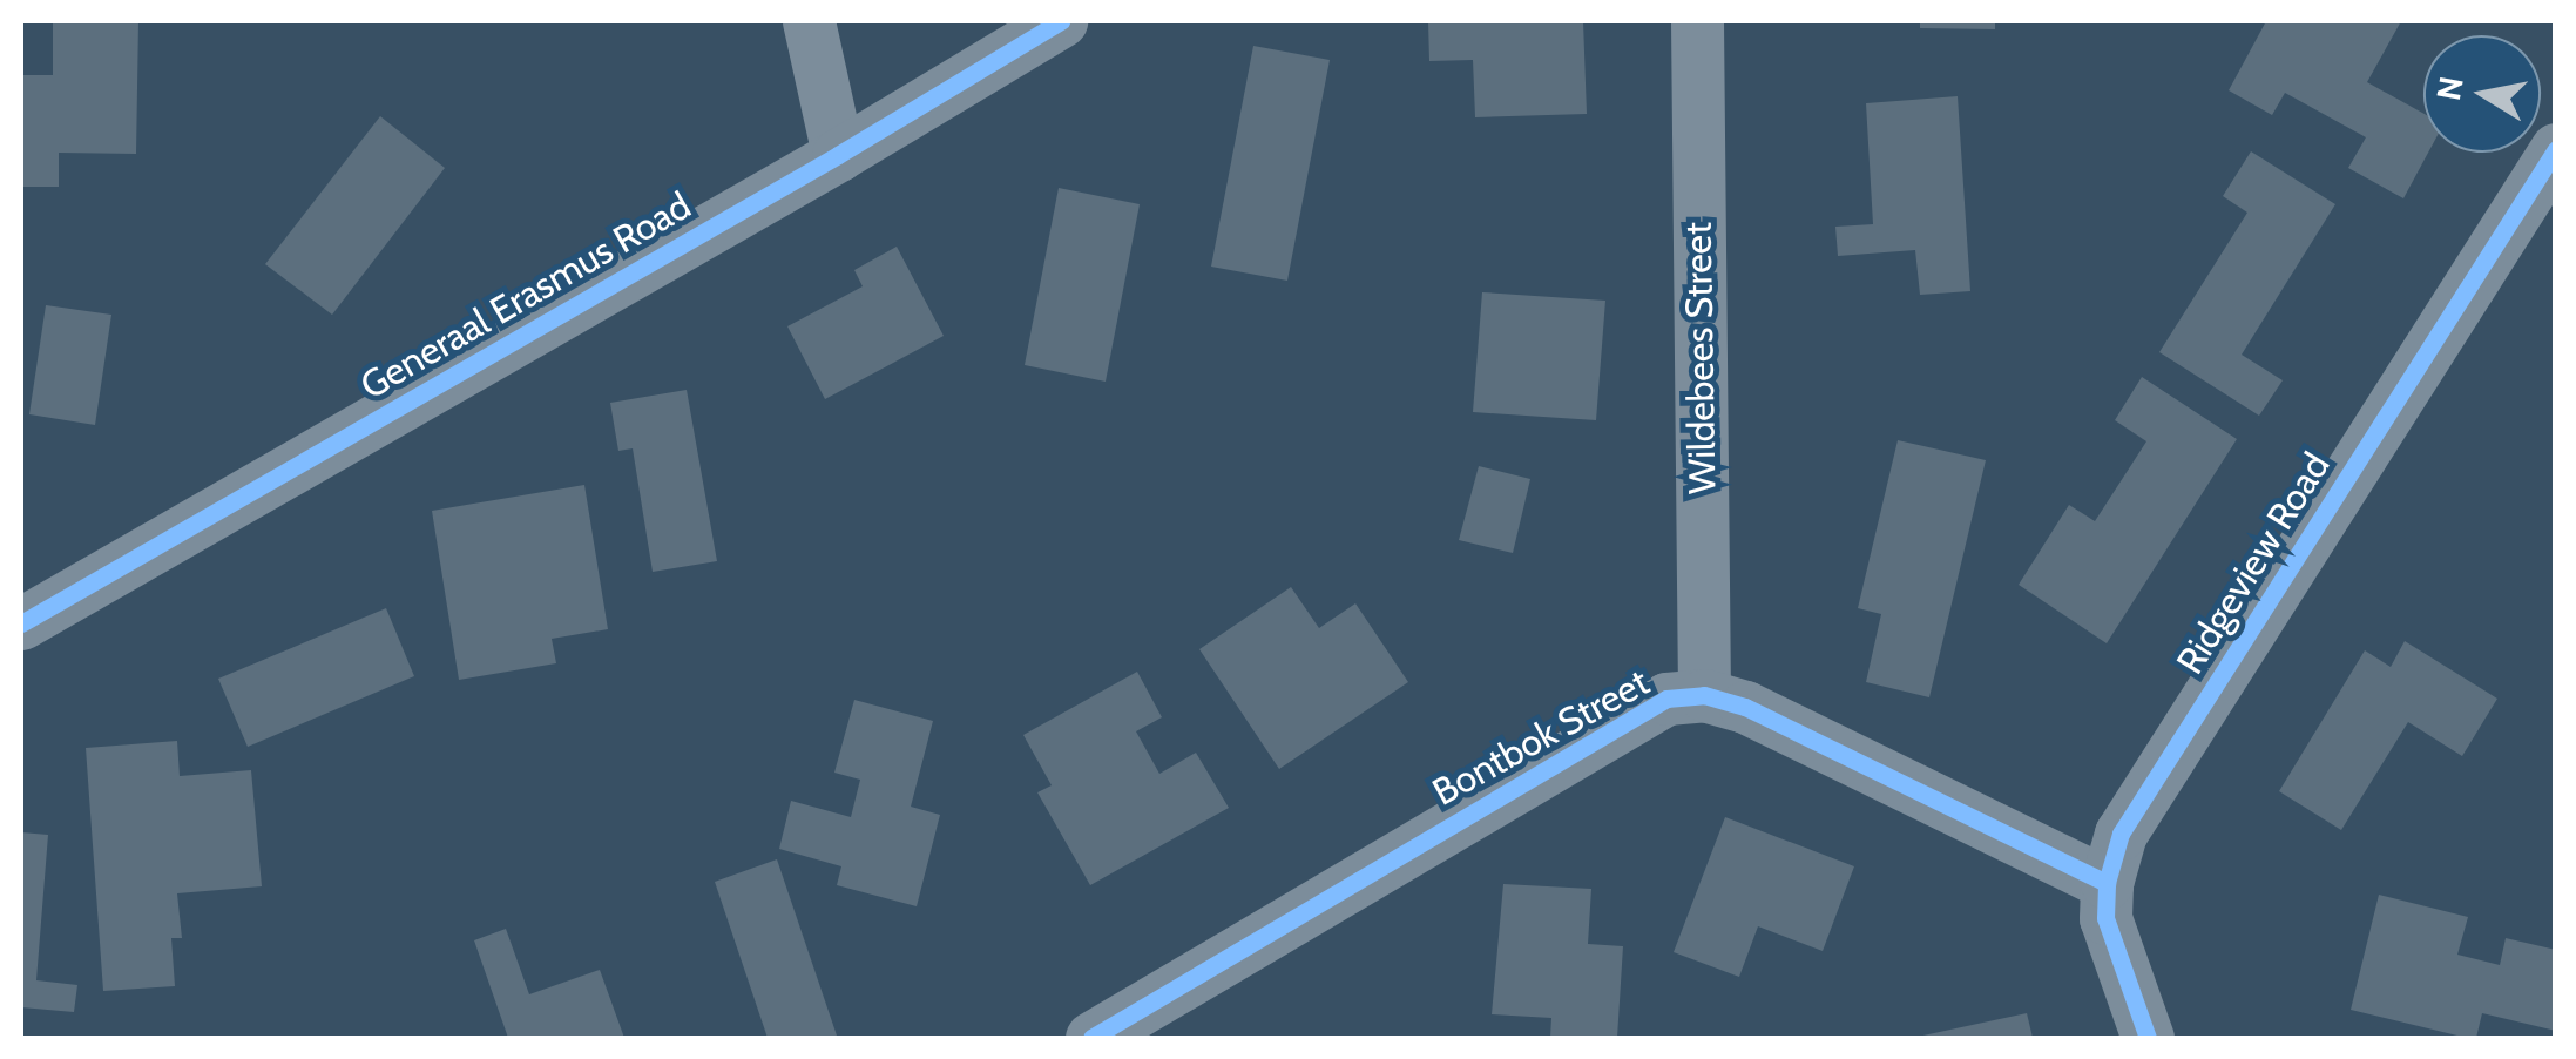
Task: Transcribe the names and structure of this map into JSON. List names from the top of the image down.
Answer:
{
  "streets": {
    "street": [
      "Generaal Erasmus Road",
      "Wildebees Street",
      "Ridgeview Road",
      "Bontbok Street"
    ]
  },
  "crossings": [
    ["Wildebees Street", "Bontbok Street"],
    ["Ridgeview Road", "Bontbok Street"]
  ],
  "north": "left"
}
